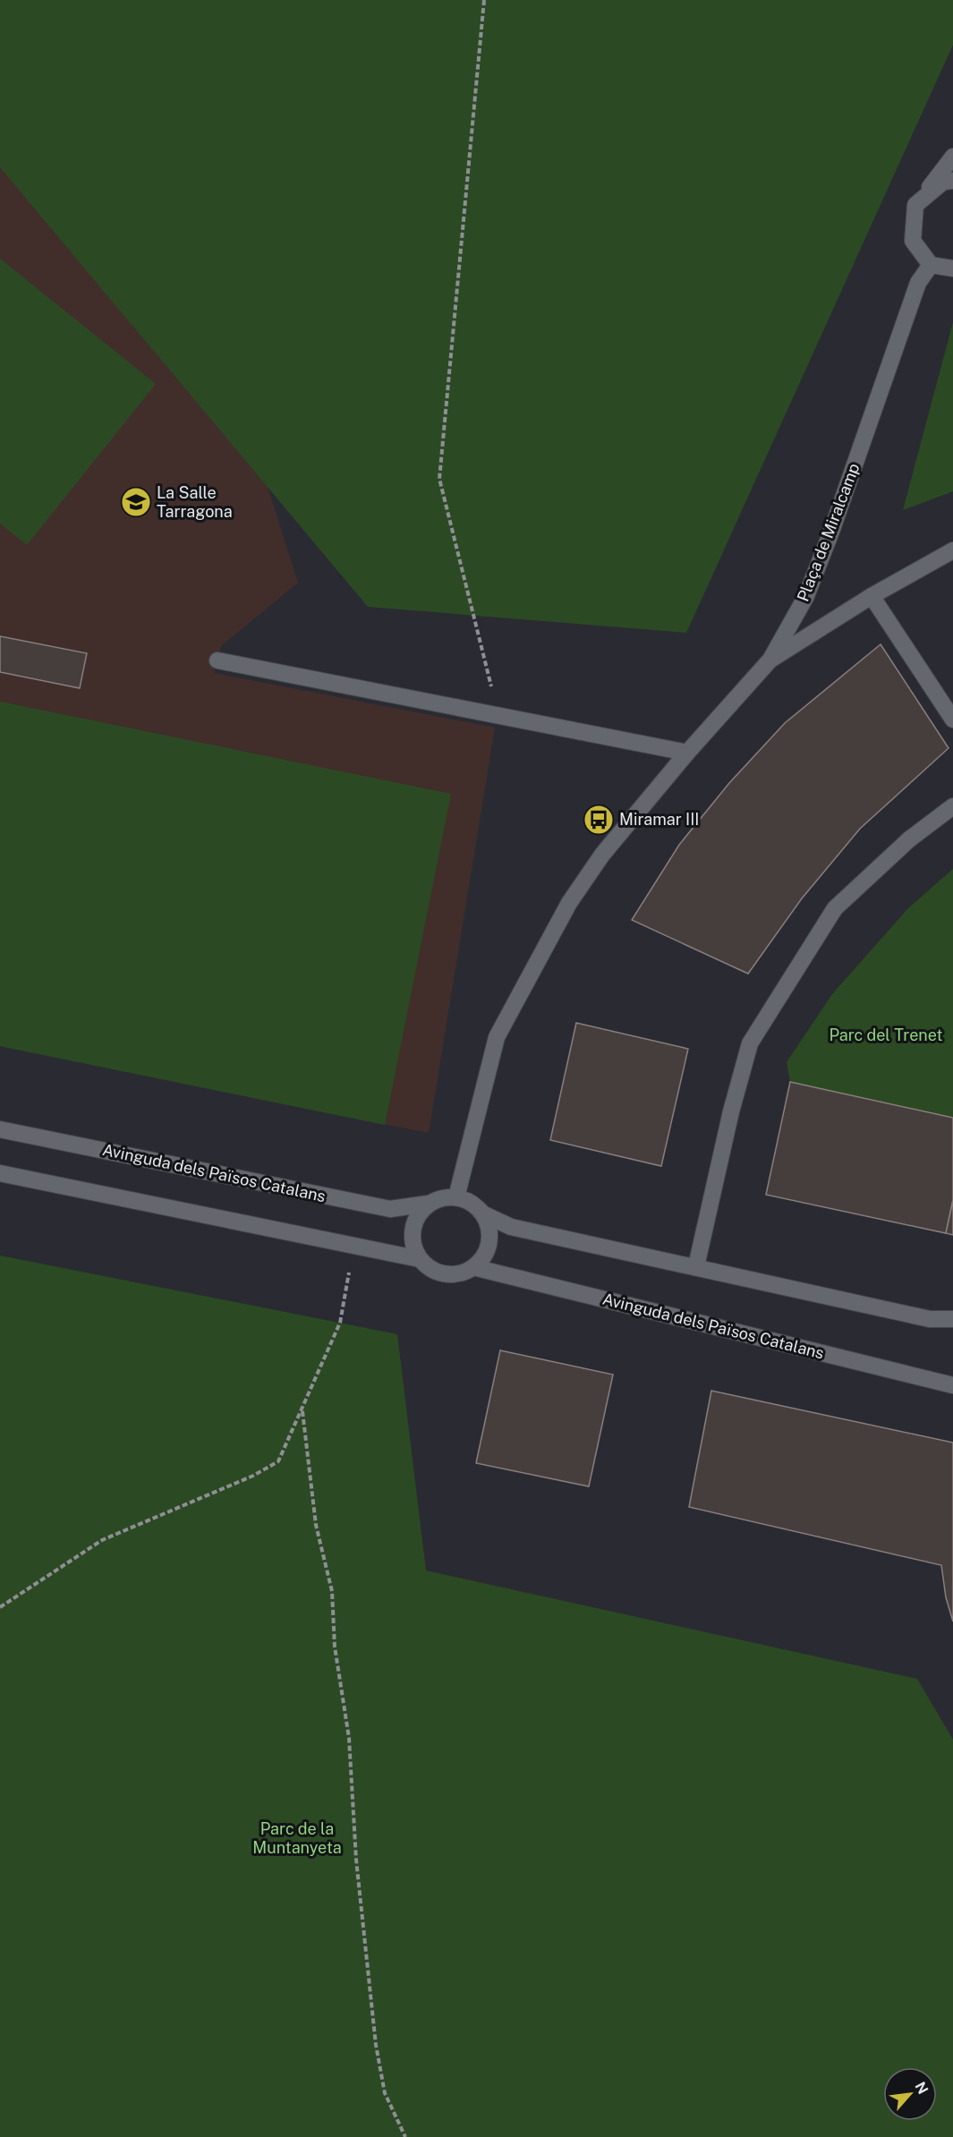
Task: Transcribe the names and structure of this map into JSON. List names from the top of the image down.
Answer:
{
  "streets": {
    "street": ["Plaça de Miralcamp", "Avinguda dels Països Catalans"]
  },
  "parks": ["Parc del Trenet", "Parc de la Muntanyeta"],
  "places": {
    "school or university": ["La Salle Tarragona"],
    "bus stop": ["Miramar III"]
  },
  "north": "top right"
}
